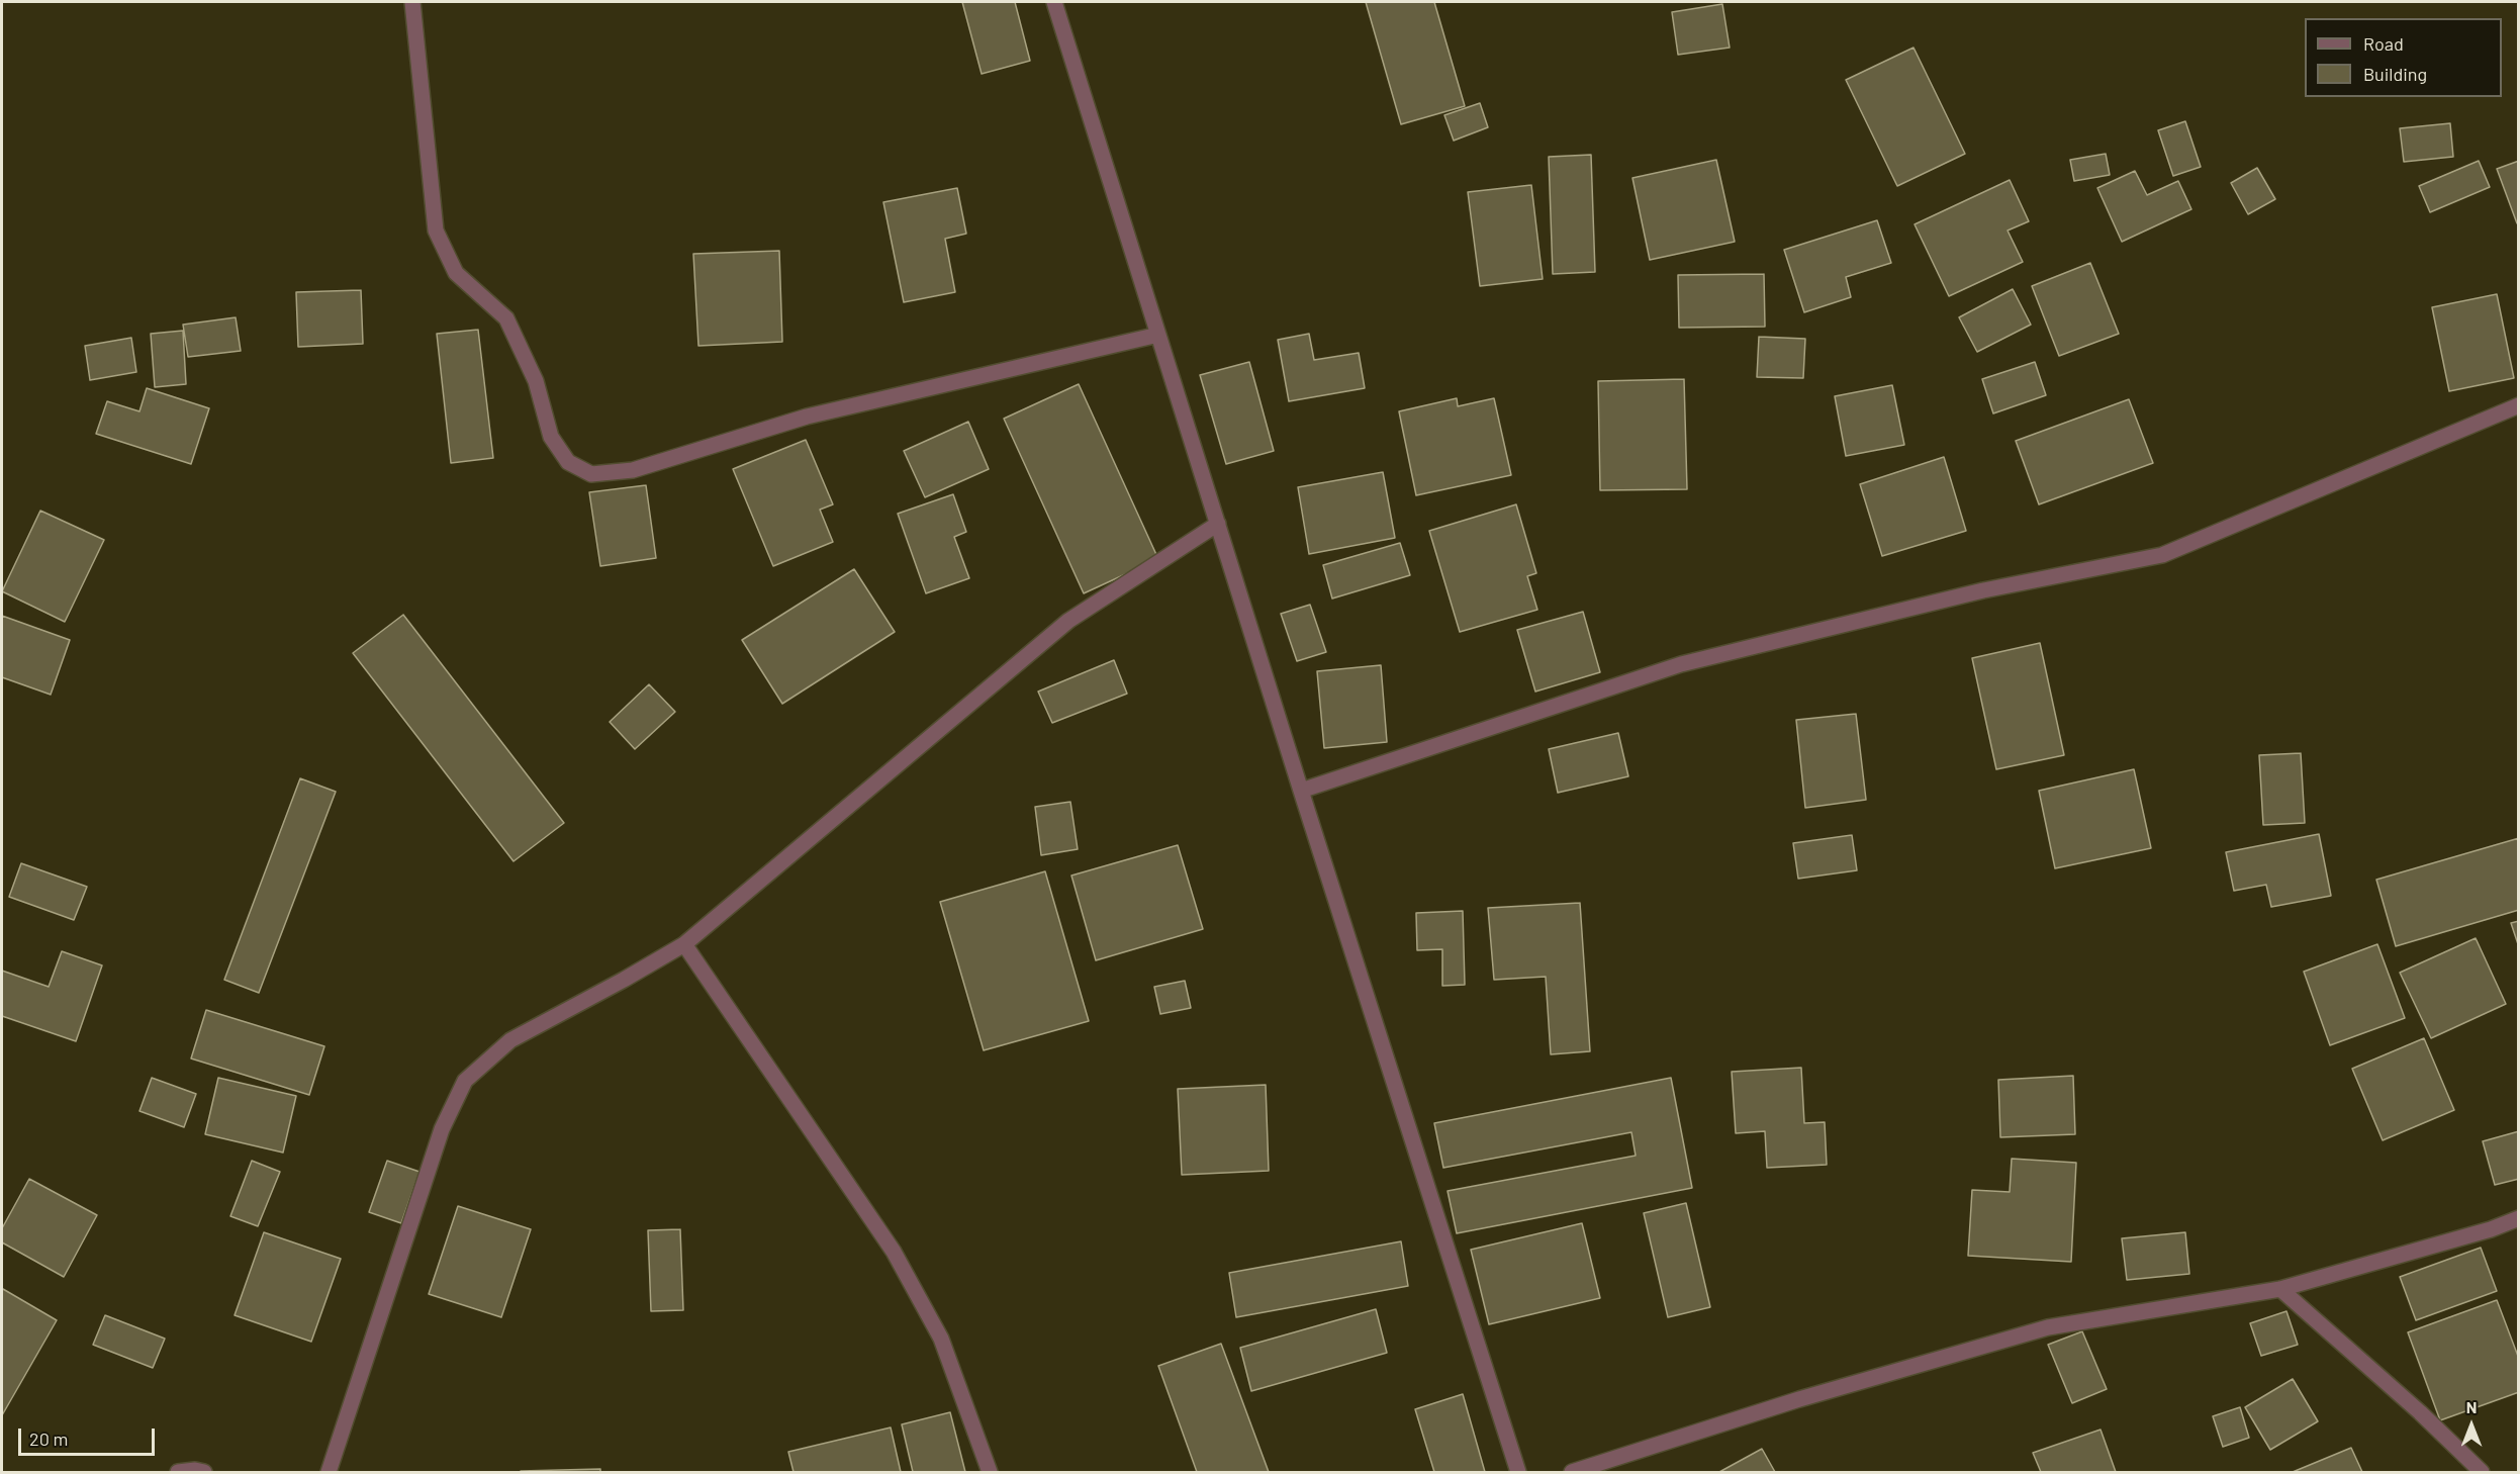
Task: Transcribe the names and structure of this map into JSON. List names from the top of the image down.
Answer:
{
  "legend": ["Road", "Building"],
  "scale_bar": "20 m",
  "north": "top"
}
